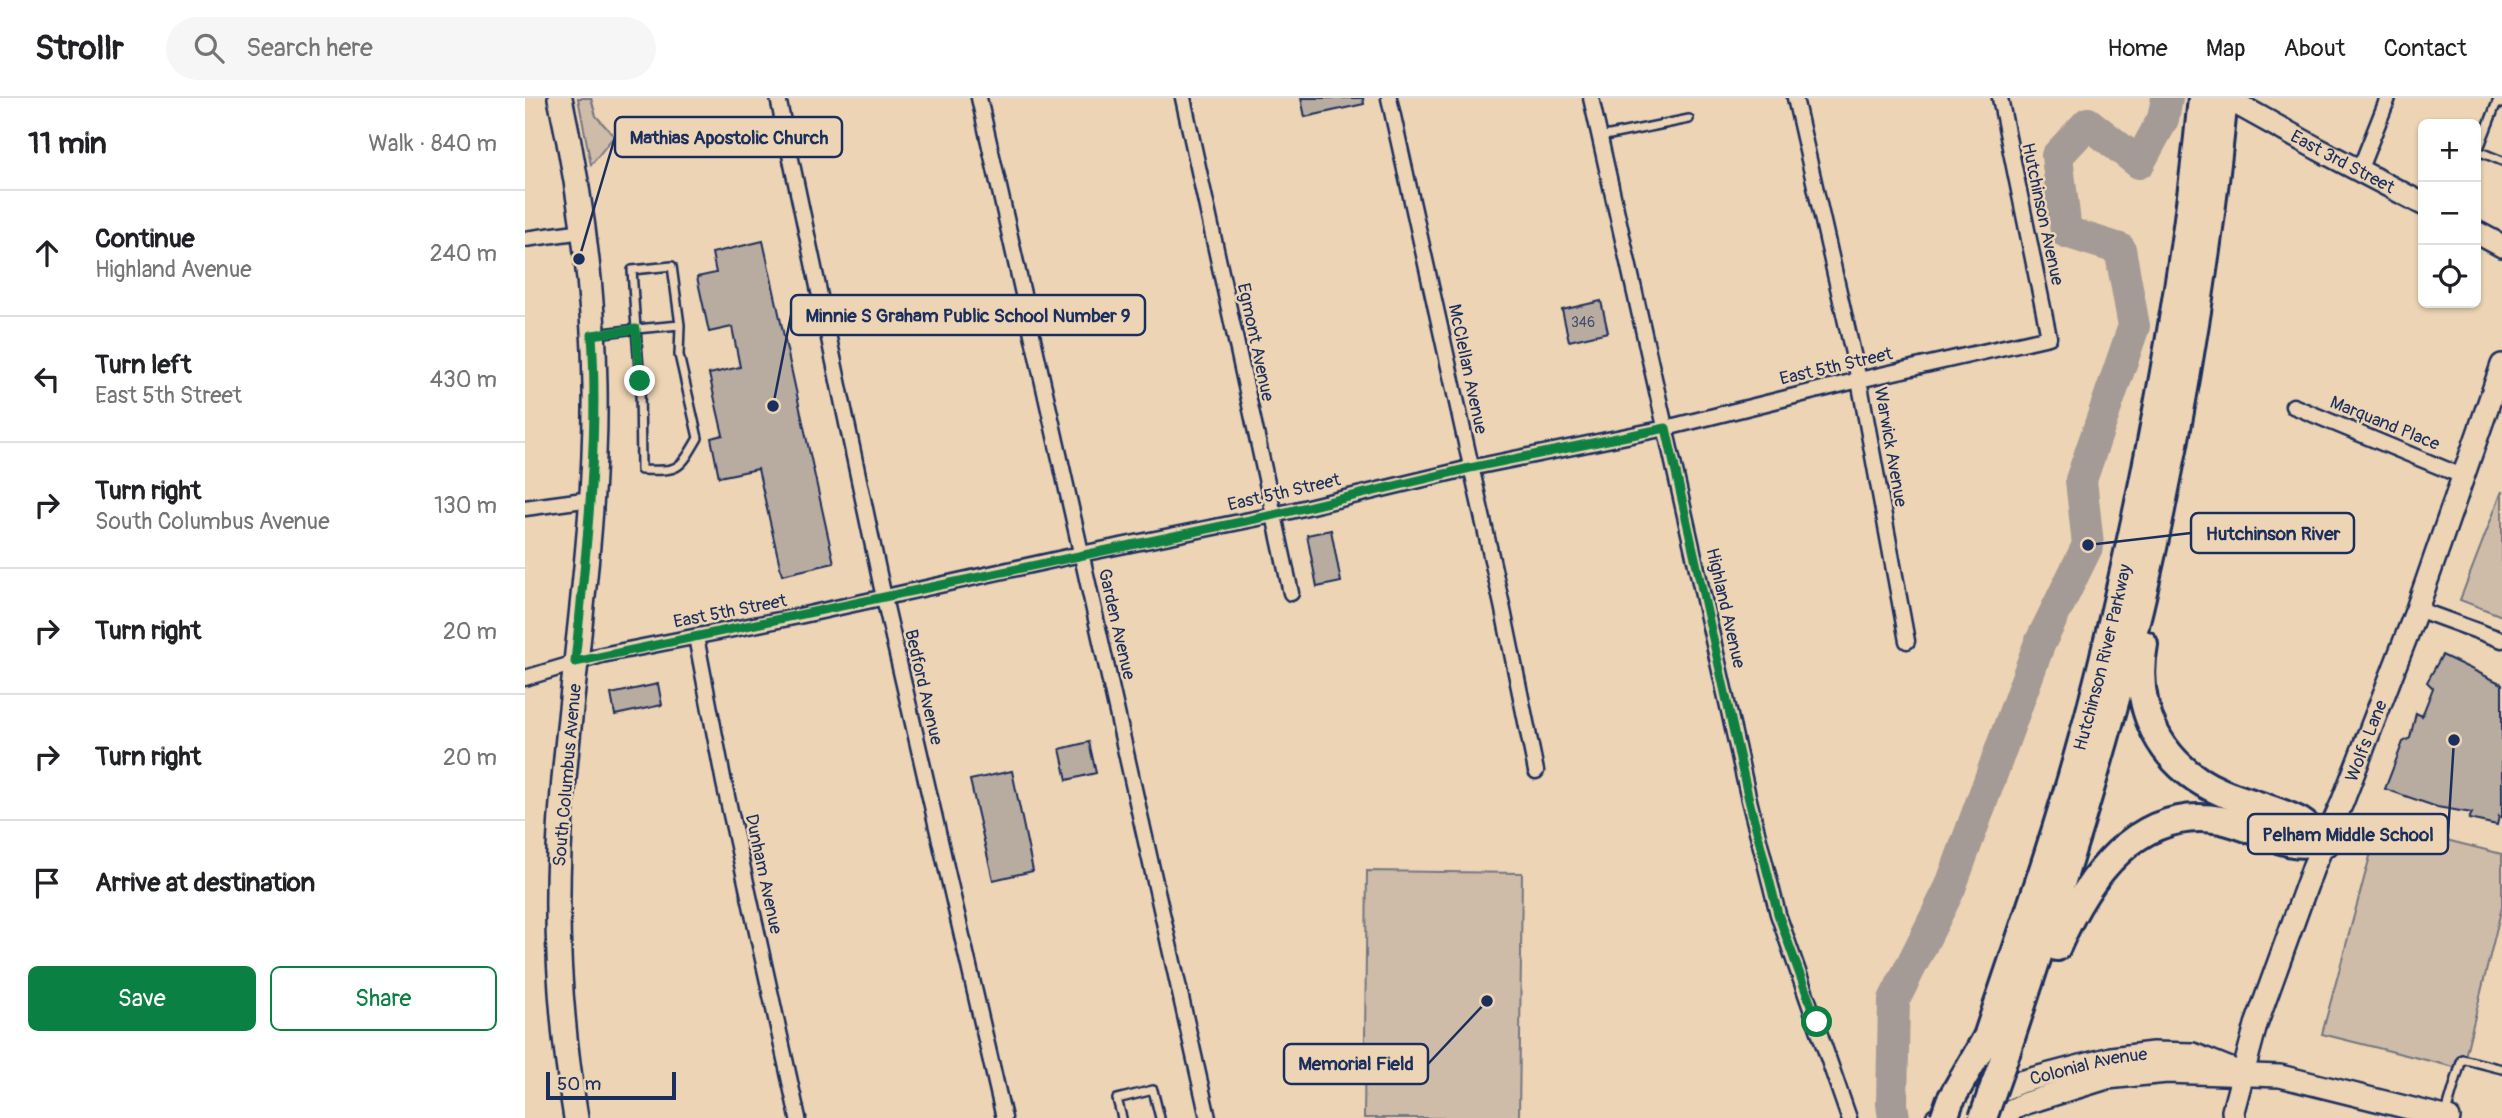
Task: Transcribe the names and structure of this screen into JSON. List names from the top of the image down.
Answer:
{
  "streets": {
    "highway": ["Hutchinson River Parkway"],
    "main road": ["South Columbus Avenue"],
    "street": [
      "East 3rd Street",
      "Hutchinson Avenue",
      "Egmont Avenue",
      "East 5th Street",
      "McClellan Avenue",
      "Marquand Place",
      "Warwick Avenue",
      "Highland Avenue",
      "Garden Avenue",
      "Bedford Avenue",
      "Wolfs Lane",
      "Dunham Avenue",
      "Colonial Avenue"
    ]
  },
  "crossings": [
    ["East 3rd Street", "Hutchinson River Parkway"],
    ["Hutchinson Avenue", "East 5th Street"],
    ["Egmont Avenue", "East 5th Street"],
    ["East 5th Street", "McClellan Avenue"],
    ["East 5th Street", "Warwick Avenue"],
    ["East 5th Street", "Highland Avenue"],
    ["East 5th Street", "Garden Avenue"],
    ["East 5th Street", "Bedford Avenue"],
    ["East 5th Street", "South Columbus Avenue"],
    ["East 5th Street", "Dunham Avenue"],
    ["Marquand Place", "Wolfs Lane"],
    ["Wolfs Lane", "Colonial Avenue"]
  ],
  "places": [
    "Mathias Apostolic Church",
    "Minnie S Graham Public School Number 9",
    "Hutchinson River",
    "Pelham Middle School",
    "Memorial Field"
  ],
  "house_numbers": ["346"],
  "scale_bar": "50 m",
  "page": {
    "header": "Strollr",
    "search": "Search here",
    "nav": [
      "Home",
      "Map",
      "About",
      "Contact"
    ],
    "heading": ["11 min", "Walk · 840 m"],
    "map_buttons": ["+", "−"],
    "list": [
      ["Continue", "Highland Avenue", "240 m"],
      ["Turn left", "East 5th Street", "430 m"],
      ["Turn right", "South Columbus Avenue", "130 m"],
      ["Turn right", "20 m"],
      ["Turn right", "20 m"],
      "Arrive at destination"
    ],
    "buttons": ["Save", "Share"],
    "scale": "50 m"
  }
}
